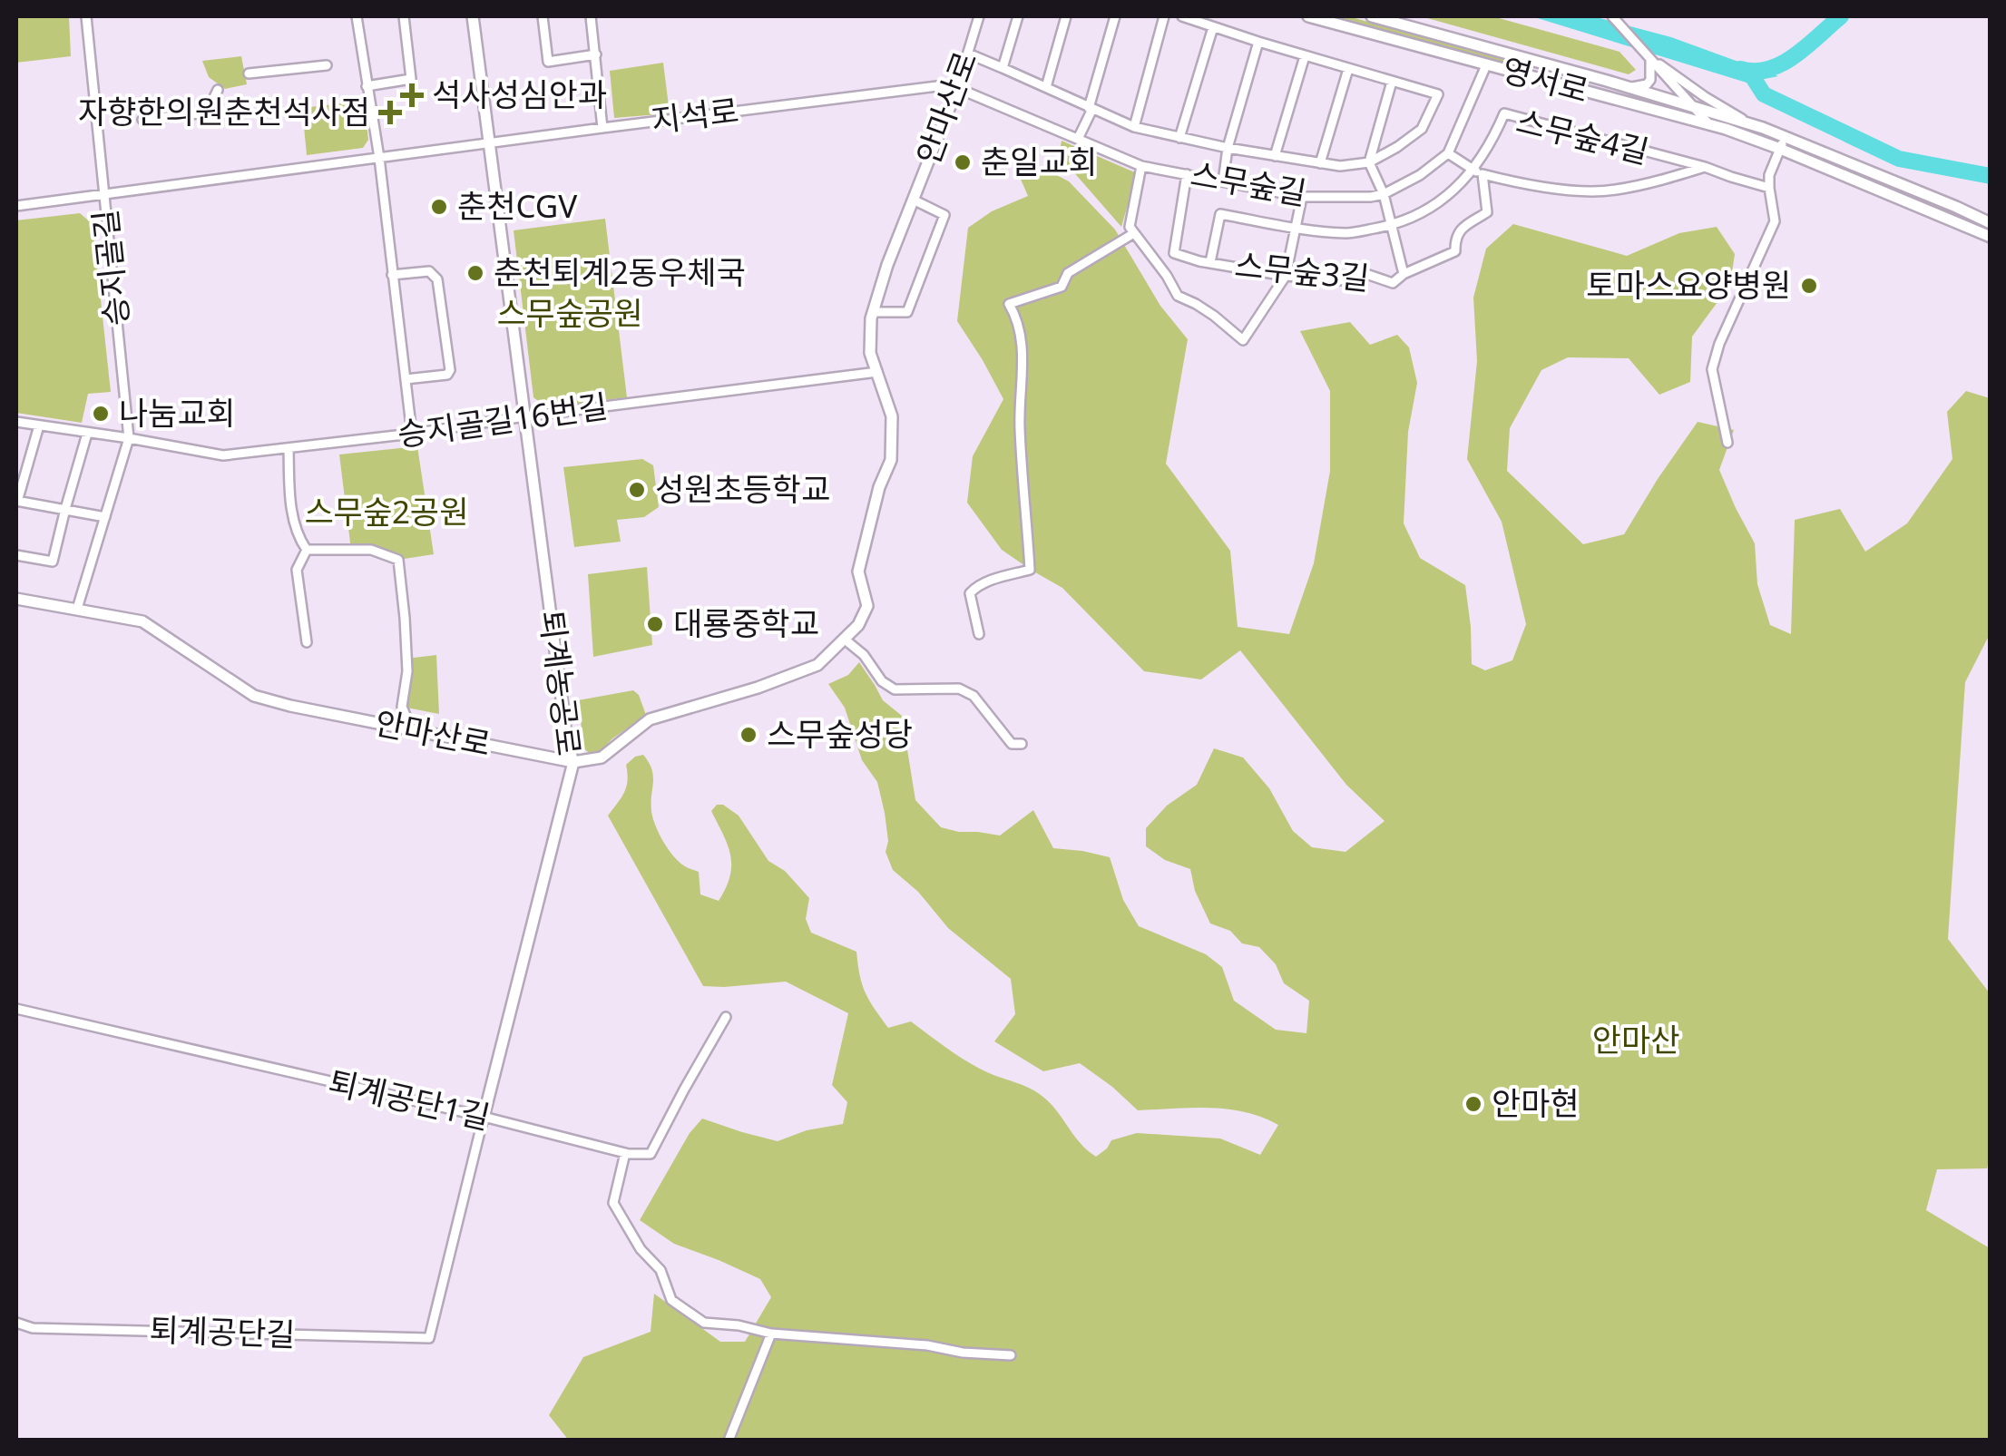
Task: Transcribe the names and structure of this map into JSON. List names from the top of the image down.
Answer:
{
  "streets": {
    "street": [
      "영서로",
      "안마산로",
      "지석로",
      "스무숲4길",
      "스무숲길",
      "승지골길",
      "스무숲3길",
      "승지골길16번길",
      "퇴계농공로",
      "퇴계공단1길",
      "퇴계공단길"
    ]
  },
  "crossings": [
    ["안마산로", "지석로"],
    ["안마산로", "스무숲길"],
    ["안마산로", "승지골길"],
    ["안마산로", "승지골길16번길"],
    ["안마산로", "퇴계농공로"],
    ["지석로", "스무숲길"],
    ["지석로", "승지골길"],
    ["지석로", "퇴계농공로"],
    ["스무숲4길", "스무숲3길"],
    ["승지골길", "승지골길16번길"],
    ["승지골길16번길", "퇴계농공로"],
    ["퇴계농공로", "퇴계공단1길"],
    ["퇴계농공로", "퇴계공단길"]
  ],
  "parks": ["스무숲공원", "스무숲2공원", "안마산"],
  "places": {
    "health": ["석사성심안과", "자향한의원춘천석사점"],
    "other": [
      "춘일교회",
      "춘천CGV",
      "춘천퇴계2동우체국",
      "토마스요양병원",
      "나눔교회",
      "성원초등학교",
      "대룡중학교",
      "스무숲성당",
      "안마현"
    ]
  }
}
